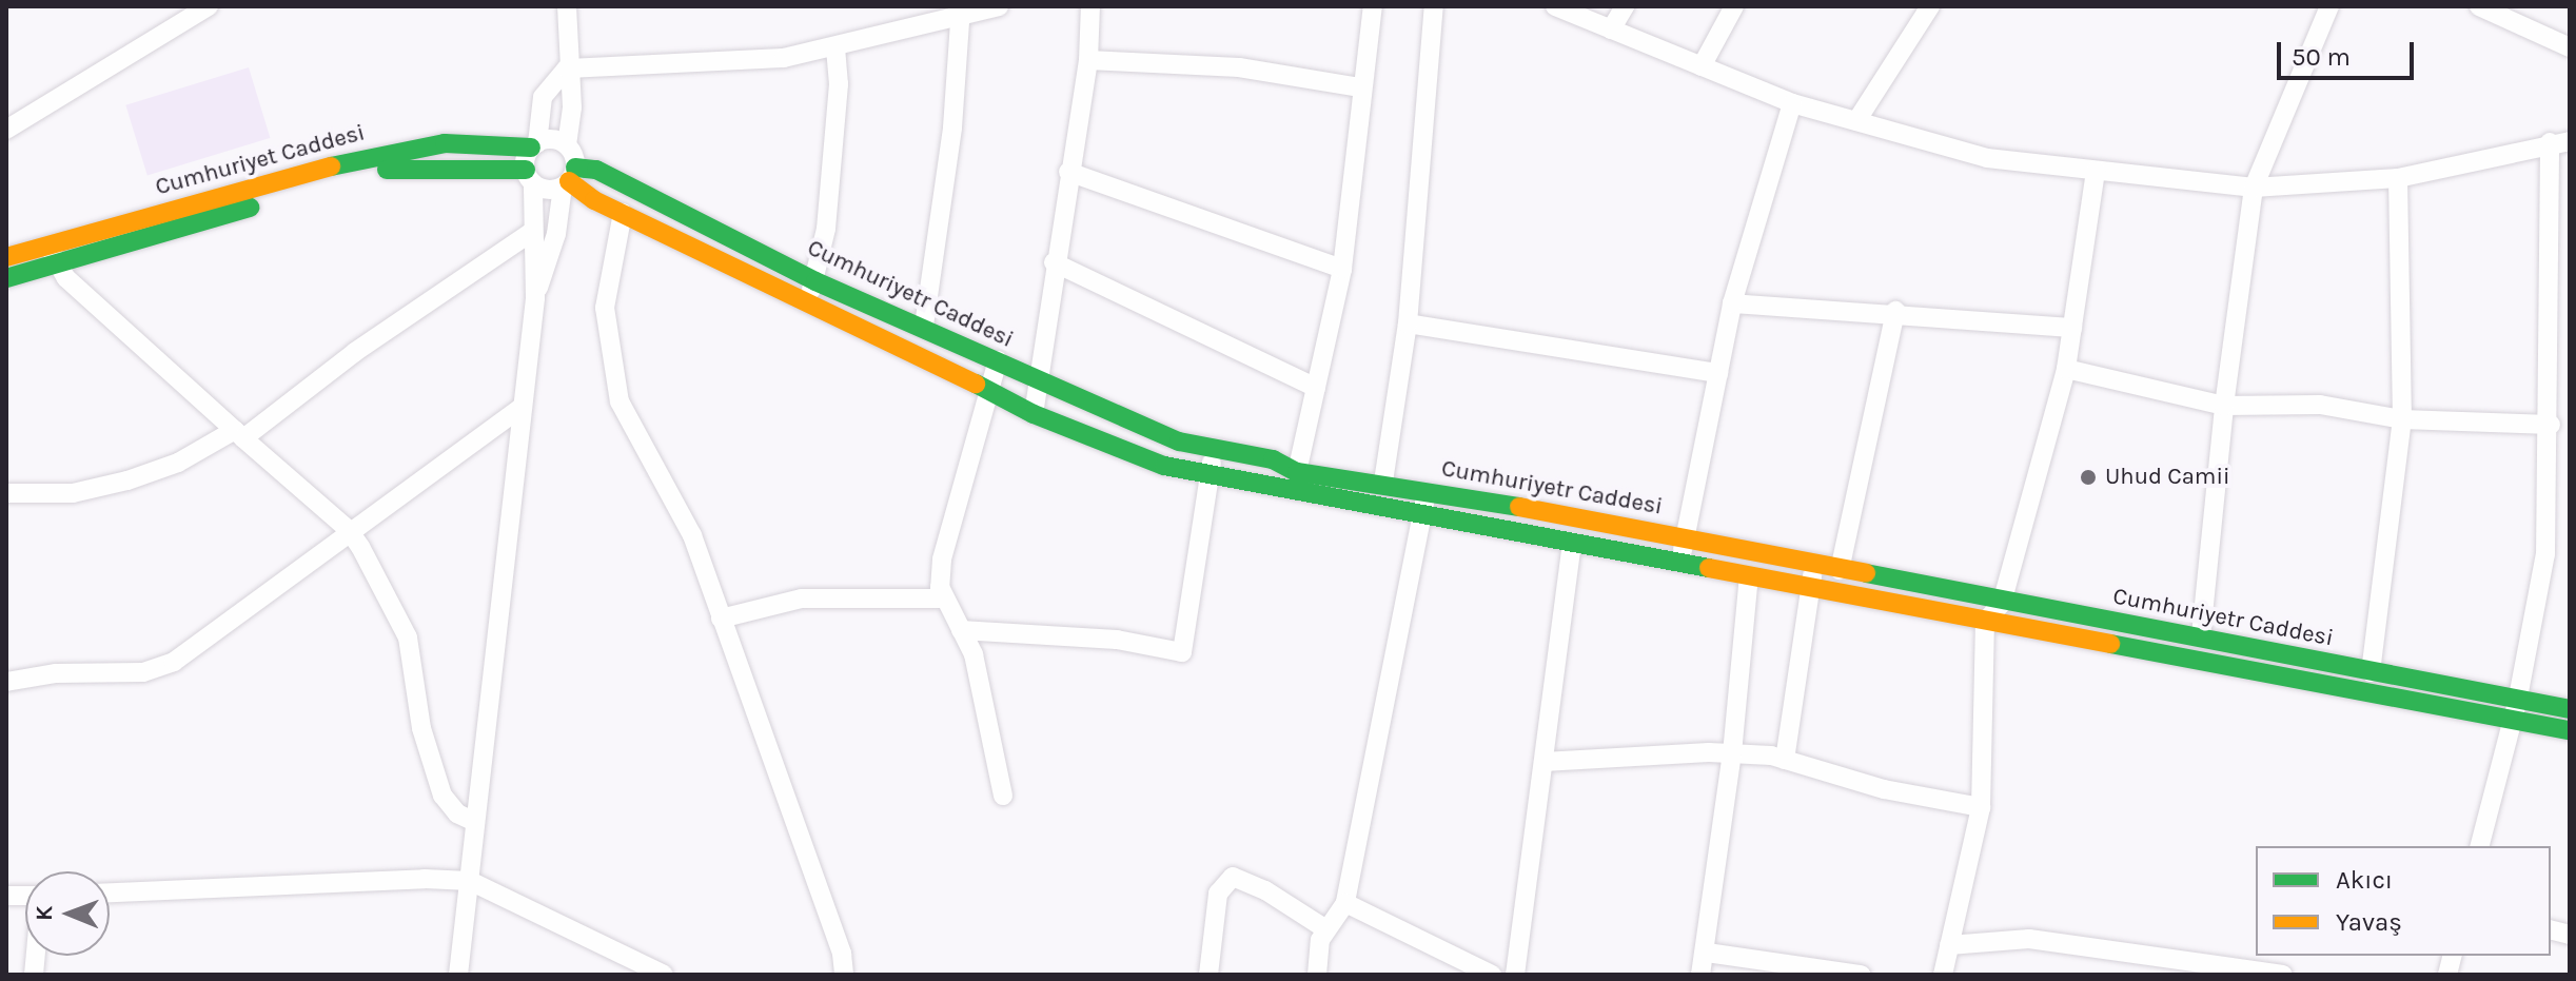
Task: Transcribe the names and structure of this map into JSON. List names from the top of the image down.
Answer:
{
  "streets": {
    "main road": ["Cumhuriyet Caddesi", "Cumhuriyetr Caddesi"]
  },
  "crossings": [
    ["Cumhuriyet Caddesi", "Cumhuriyetr Caddesi"]
  ],
  "places": ["Uhud Camii"],
  "legend": ["Akıcı", "Yavaş"],
  "scale_bar": "50 m",
  "north": "left"
}
